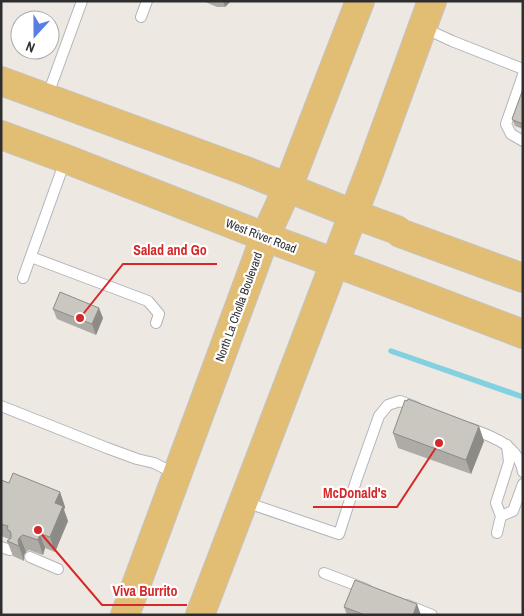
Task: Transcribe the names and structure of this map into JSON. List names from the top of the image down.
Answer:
{
  "streets": {
    "main road": ["West River Road", "North La Cholla Boulevard"]
  },
  "crossings": [
    ["West River Road", "North La Cholla Boulevard"]
  ],
  "places": ["Salad and Go", "McDonald's", "Viva Burrito"],
  "north": "bottom"
}
